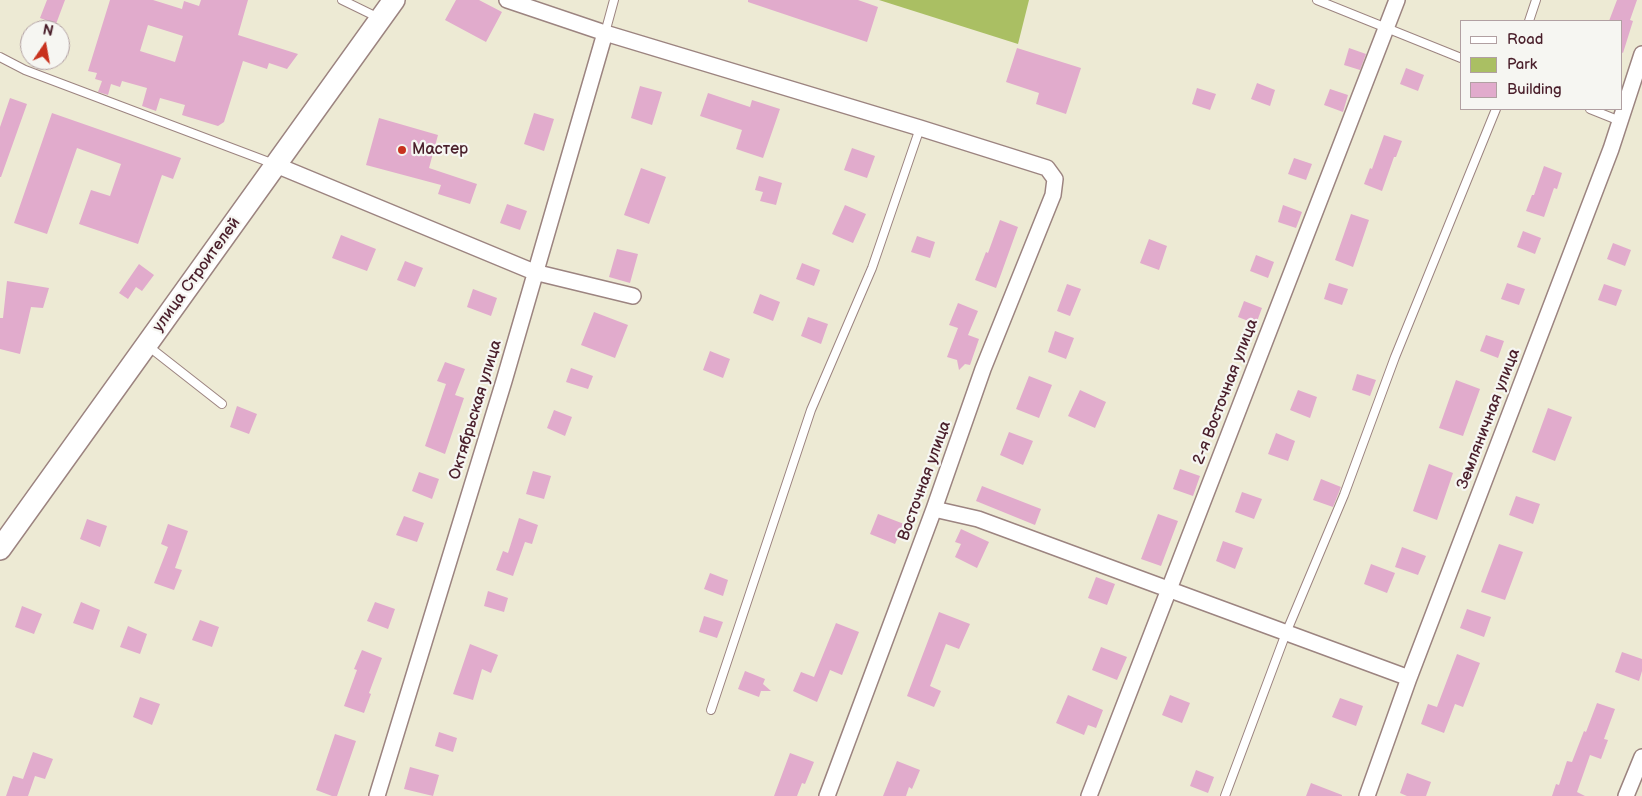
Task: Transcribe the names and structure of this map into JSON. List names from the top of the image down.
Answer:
{
  "streets": {
    "main road": ["улица Строителей"],
    "street": [
      "2-я Восточная улица",
      "Октябрьская улица",
      "Земляничная улица",
      "Восточная улица"
    ]
  },
  "places": ["Мастер"],
  "legend": ["Road", "Park", "Building"],
  "north": "top"
}
